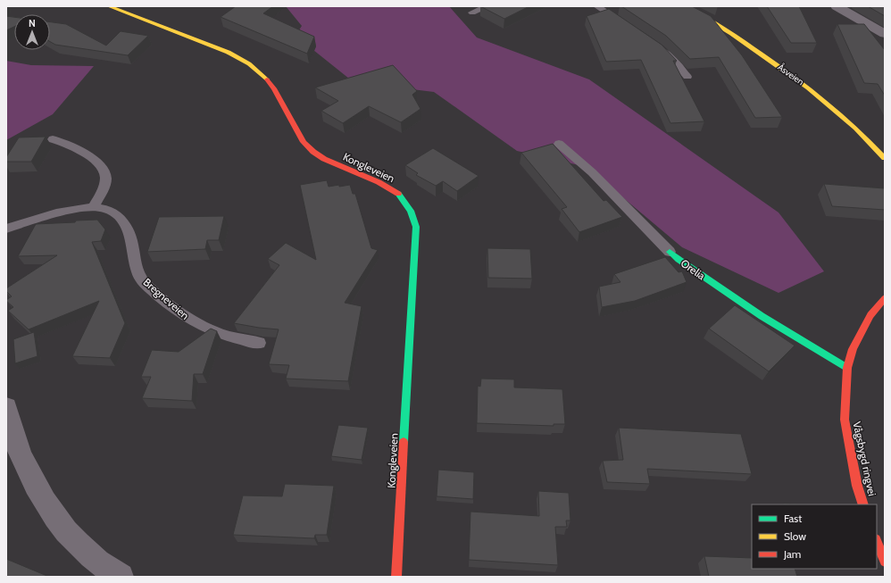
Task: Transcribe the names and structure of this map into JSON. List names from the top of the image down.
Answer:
{
  "streets": {
    "street": [
      "Åsveien",
      "Kongleveien",
      "Orelia",
      "Vågsbygd ringvei"
    ],
    "lane": ["Bregneveien"]
  },
  "crossings": [
    ["Orelia", "Vågsbygd ringvei"]
  ],
  "legend": ["Fast", "Slow", "Jam"],
  "north": "top"
}
